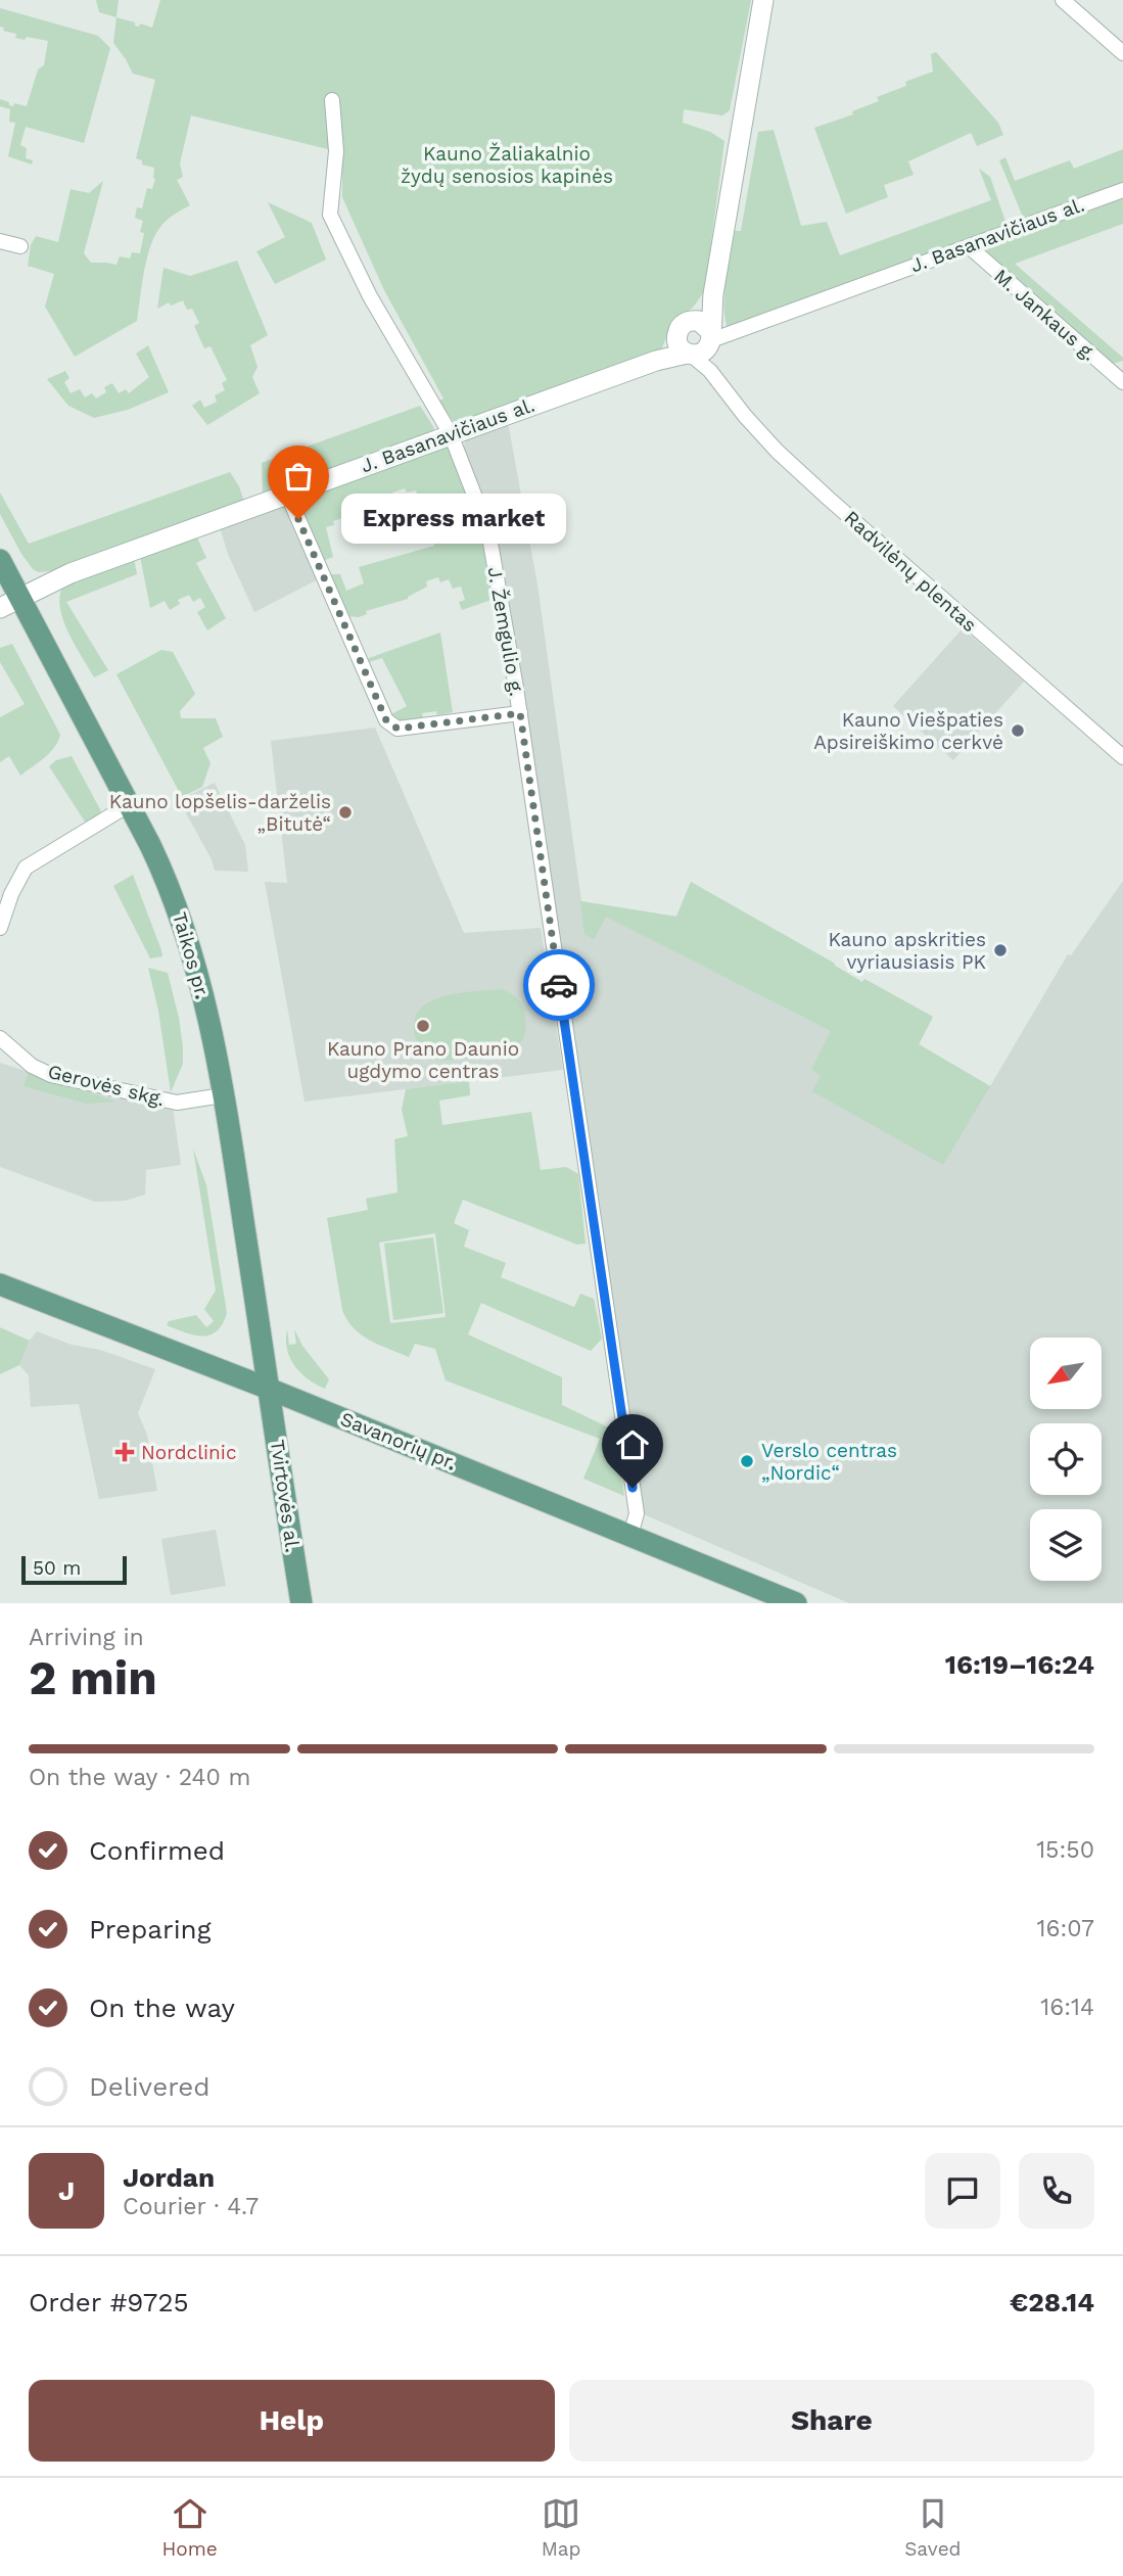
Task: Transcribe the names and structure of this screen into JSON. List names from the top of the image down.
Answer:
{
  "streets": {
    "main road": ["Taikos pr.", "Savanorių pr.", "Tvirtovės al."],
    "street": [
      "J. Basanavičiaus al.",
      "M. Jankaus g.",
      "Radvilėnų plentas",
      "J. Žemgulio g.",
      "Gerovės skg."
    ]
  },
  "crossings": [
    ["J. Basanavičiaus al.", "M. Jankaus g."],
    ["J. Basanavičiaus al.", "Radvilėnų plentas"],
    ["J. Basanavičiaus al.", "J. Žemgulio g."],
    ["J. Basanavičiaus al.", "Taikos pr."],
    ["J. Žemgulio g.", "Savanorių pr."],
    ["Taikos pr.", "Gerovės skg."],
    ["Taikos pr.", "Savanorių pr."],
    ["Taikos pr.", "Tvirtovės al."],
    ["Savanorių pr.", "Tvirtovės al."]
  ],
  "parks": ["Kauno Žaliakalnio žydų senosios kapinės"],
  "places": {
    "other": [
      "Express market",
      "Kauno Viešpaties Apsireiškimo cerkvė",
      "Kauno lopšelis-darželis „Bitutė“",
      "Kauno apskrities vyriausiasis PK",
      "Kauno Prano Daunio ugdymo centras",
      "Verslo centras „Nordic“"
    ],
    "health": ["Nordclinic"]
  },
  "scale_bar": "50 m",
  "north": "bottom left",
  "page": {
    "bubble": "Express market",
    "scale": "50 m",
    "heading": ["2 min", "Arriving in", "16:19–16:24"],
    "panel": [
      "Jordan",
      "Courier · 4.7",
      "Order #9725",
      "€28.14"
    ],
    "bar": "On the way · 240 m",
    "list": [
      ["Confirmed", "15:50"],
      ["Preparing", "16:07"],
      ["On the way", "16:14"],
      "Delivered"
    ],
    "round": "J",
    "buttons": ["Help", "Share"],
    "tabs": ["Home", "Map", "Saved"]
  }
}
